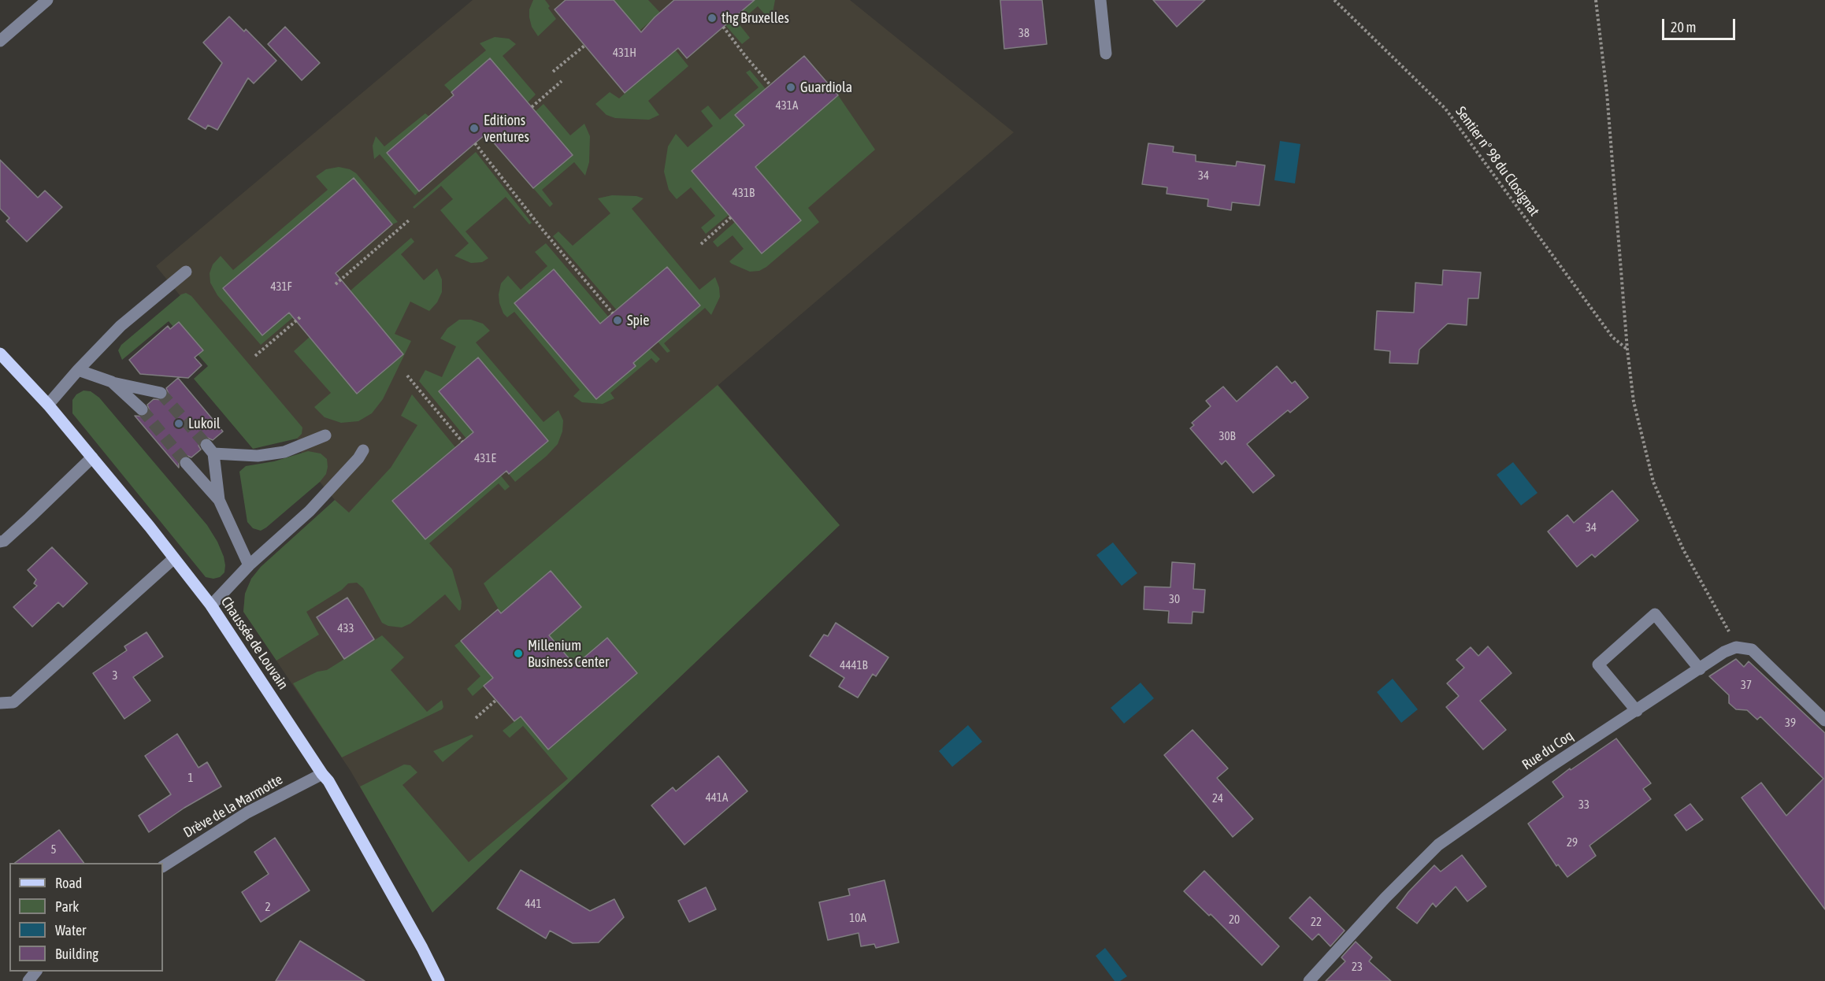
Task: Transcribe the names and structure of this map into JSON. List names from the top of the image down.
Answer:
{
  "streets": {
    "main road": ["Chaussée de Louvain"],
    "street": ["Rue du Coq", "Drève de la Marmotte"],
    "path": ["Sentier n° 98 du Closignat"]
  },
  "crossings": [
    ["Chaussée de Louvain", "Drève de la Marmotte"]
  ],
  "places": [
    "thg Bruxelles",
    "Guardiola",
    "Editions ventures",
    "Spie",
    "Lukoil",
    "Millenium Business Center"
  ],
  "house_numbers": [
    "38",
    "431H",
    "431A",
    "34",
    "431B",
    "431F",
    "30B",
    "431E",
    "34",
    "30",
    "433",
    "4441B",
    "3",
    "37",
    "39",
    "1",
    "441A",
    "24",
    "33",
    "29",
    "5",
    "441",
    "2",
    "10A",
    "20",
    "22",
    "23"
  ],
  "legend": [
    "Road",
    "Park",
    "Water",
    "Building"
  ],
  "scale_bar": "20 m"
}
